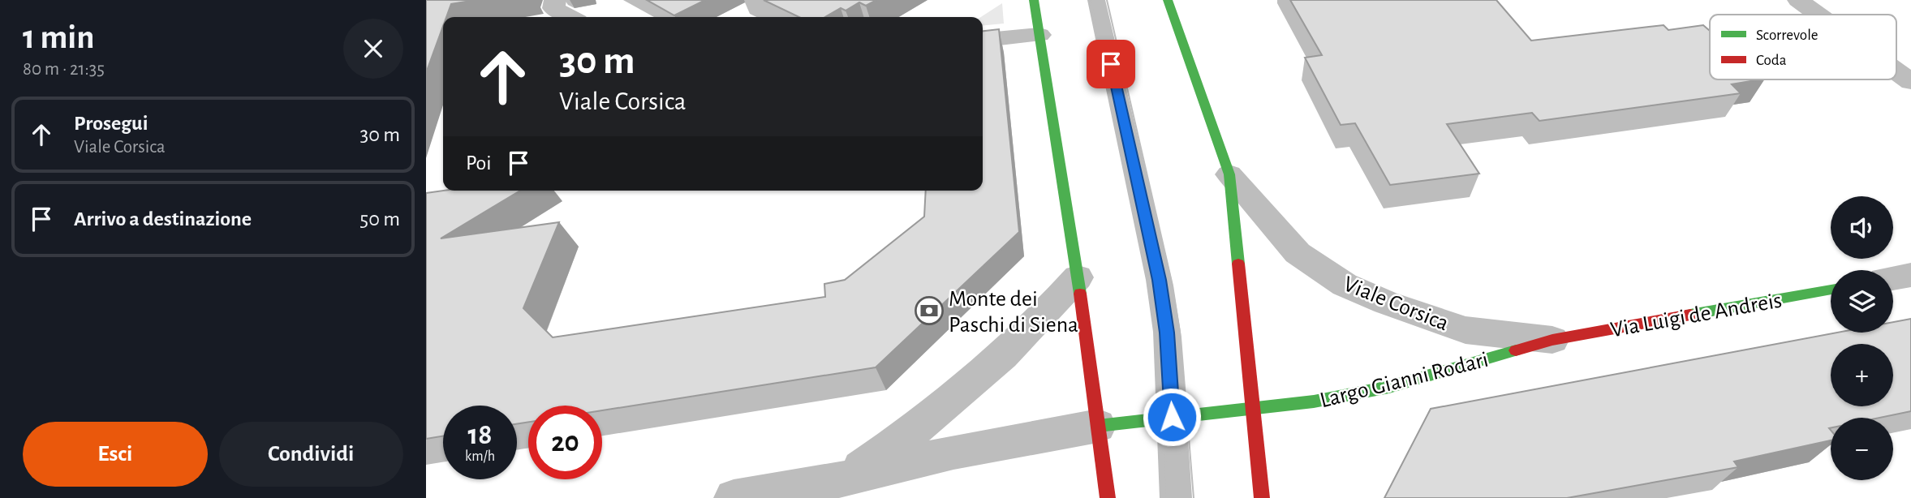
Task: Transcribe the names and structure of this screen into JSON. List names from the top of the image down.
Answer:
{
  "streets": {
    "main road": ["Viale Corsica", "Via Luigi de Andreis", "Largo Gianni Rodari"]
  },
  "crossings": [
    ["Viale Corsica", "Via Luigi de Andreis"],
    ["Viale Corsica", "Largo Gianni Rodari"],
    ["Via Luigi de Andreis", "Largo Gianni Rodari"]
  ],
  "places": {
    "bank": ["Monte dei Paschi di Siena"]
  },
  "legend": ["Scorrevole", "Coda"],
  "page": {
    "heading": ["1 min", "80 m · 21:35"],
    "turn": ["30 m", "Viale Corsica"],
    "list": [
      {
        "name": "Prosegui",
        "note": "Viale Corsica",
        "value": "30 m"
      },
      {
        "name": "Arrivo a destinazione",
        "value": "50 m"
      }
    ],
    "then": "Poi",
    "map_buttons": ["+", "−"],
    "speed": "18 km/h",
    "limit": "20",
    "buttons": ["Esci", "Condividi"]
  }
}
